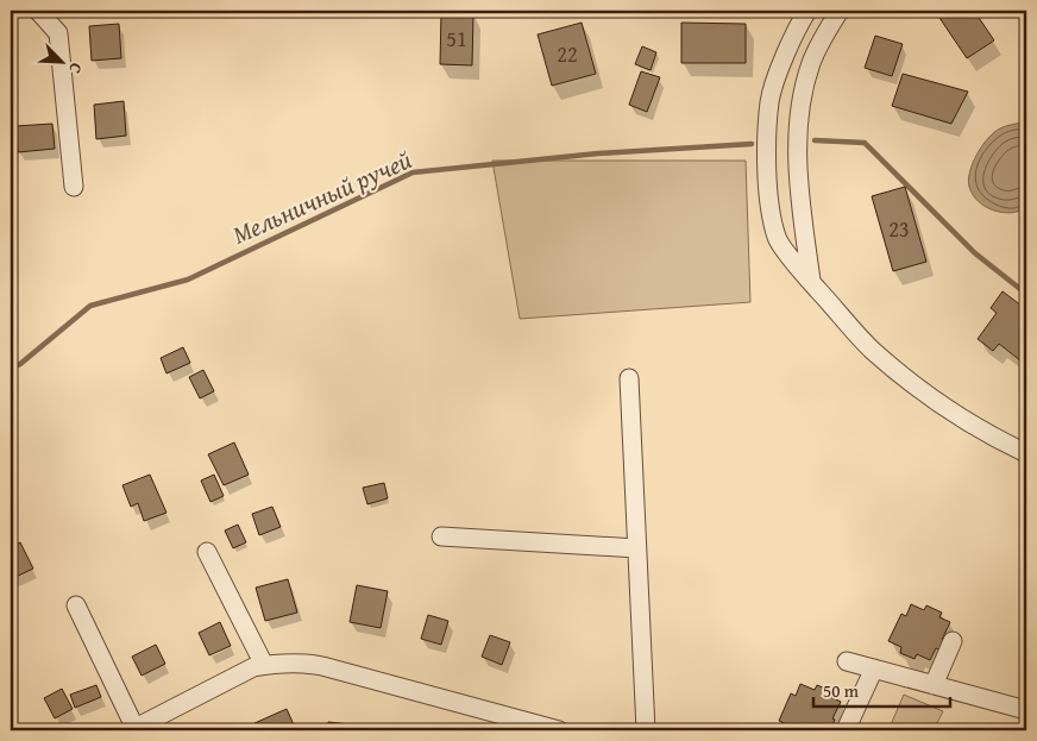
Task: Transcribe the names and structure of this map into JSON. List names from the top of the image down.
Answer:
{
  "water": ["Мельничный ручей"],
  "house_numbers": ["51", "22", "23"],
  "scale_bar": "50 m",
  "north": "bottom right"
}
